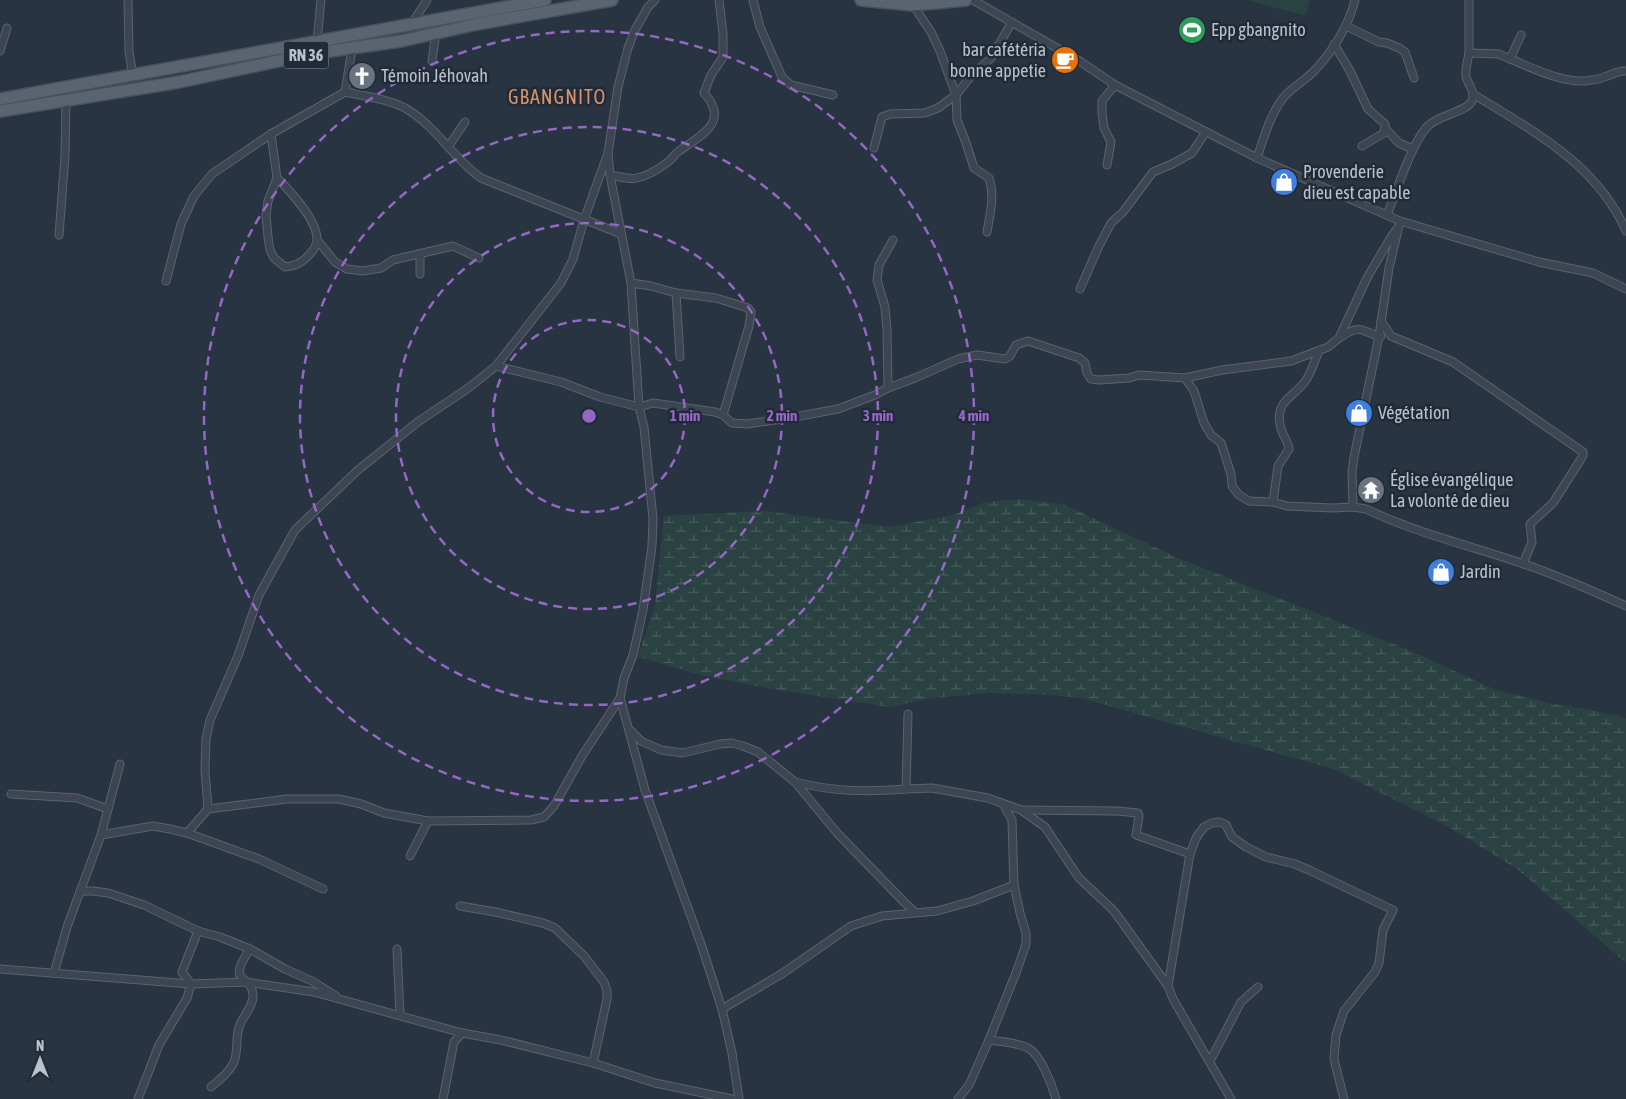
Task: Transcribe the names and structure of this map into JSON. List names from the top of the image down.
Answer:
{
  "streets": {
    "main road": ["RN 36"]
  },
  "districts": ["GBANGNITO"],
  "places": {
    "sports": ["Epp gbangnito"],
    "cafe": ["bar cafétéria bonne appetie"],
    "church": ["Témoin Jéhovah"],
    "shop": ["Provenderie dieu est capable", "Végétation", "Jardin"],
    "temple": ["Église évangélique La volonté de dieu"]
  },
  "north": "top",
  "rings": [
    "1 min",
    "2 min",
    "3 min",
    "4 min"
  ]
}
